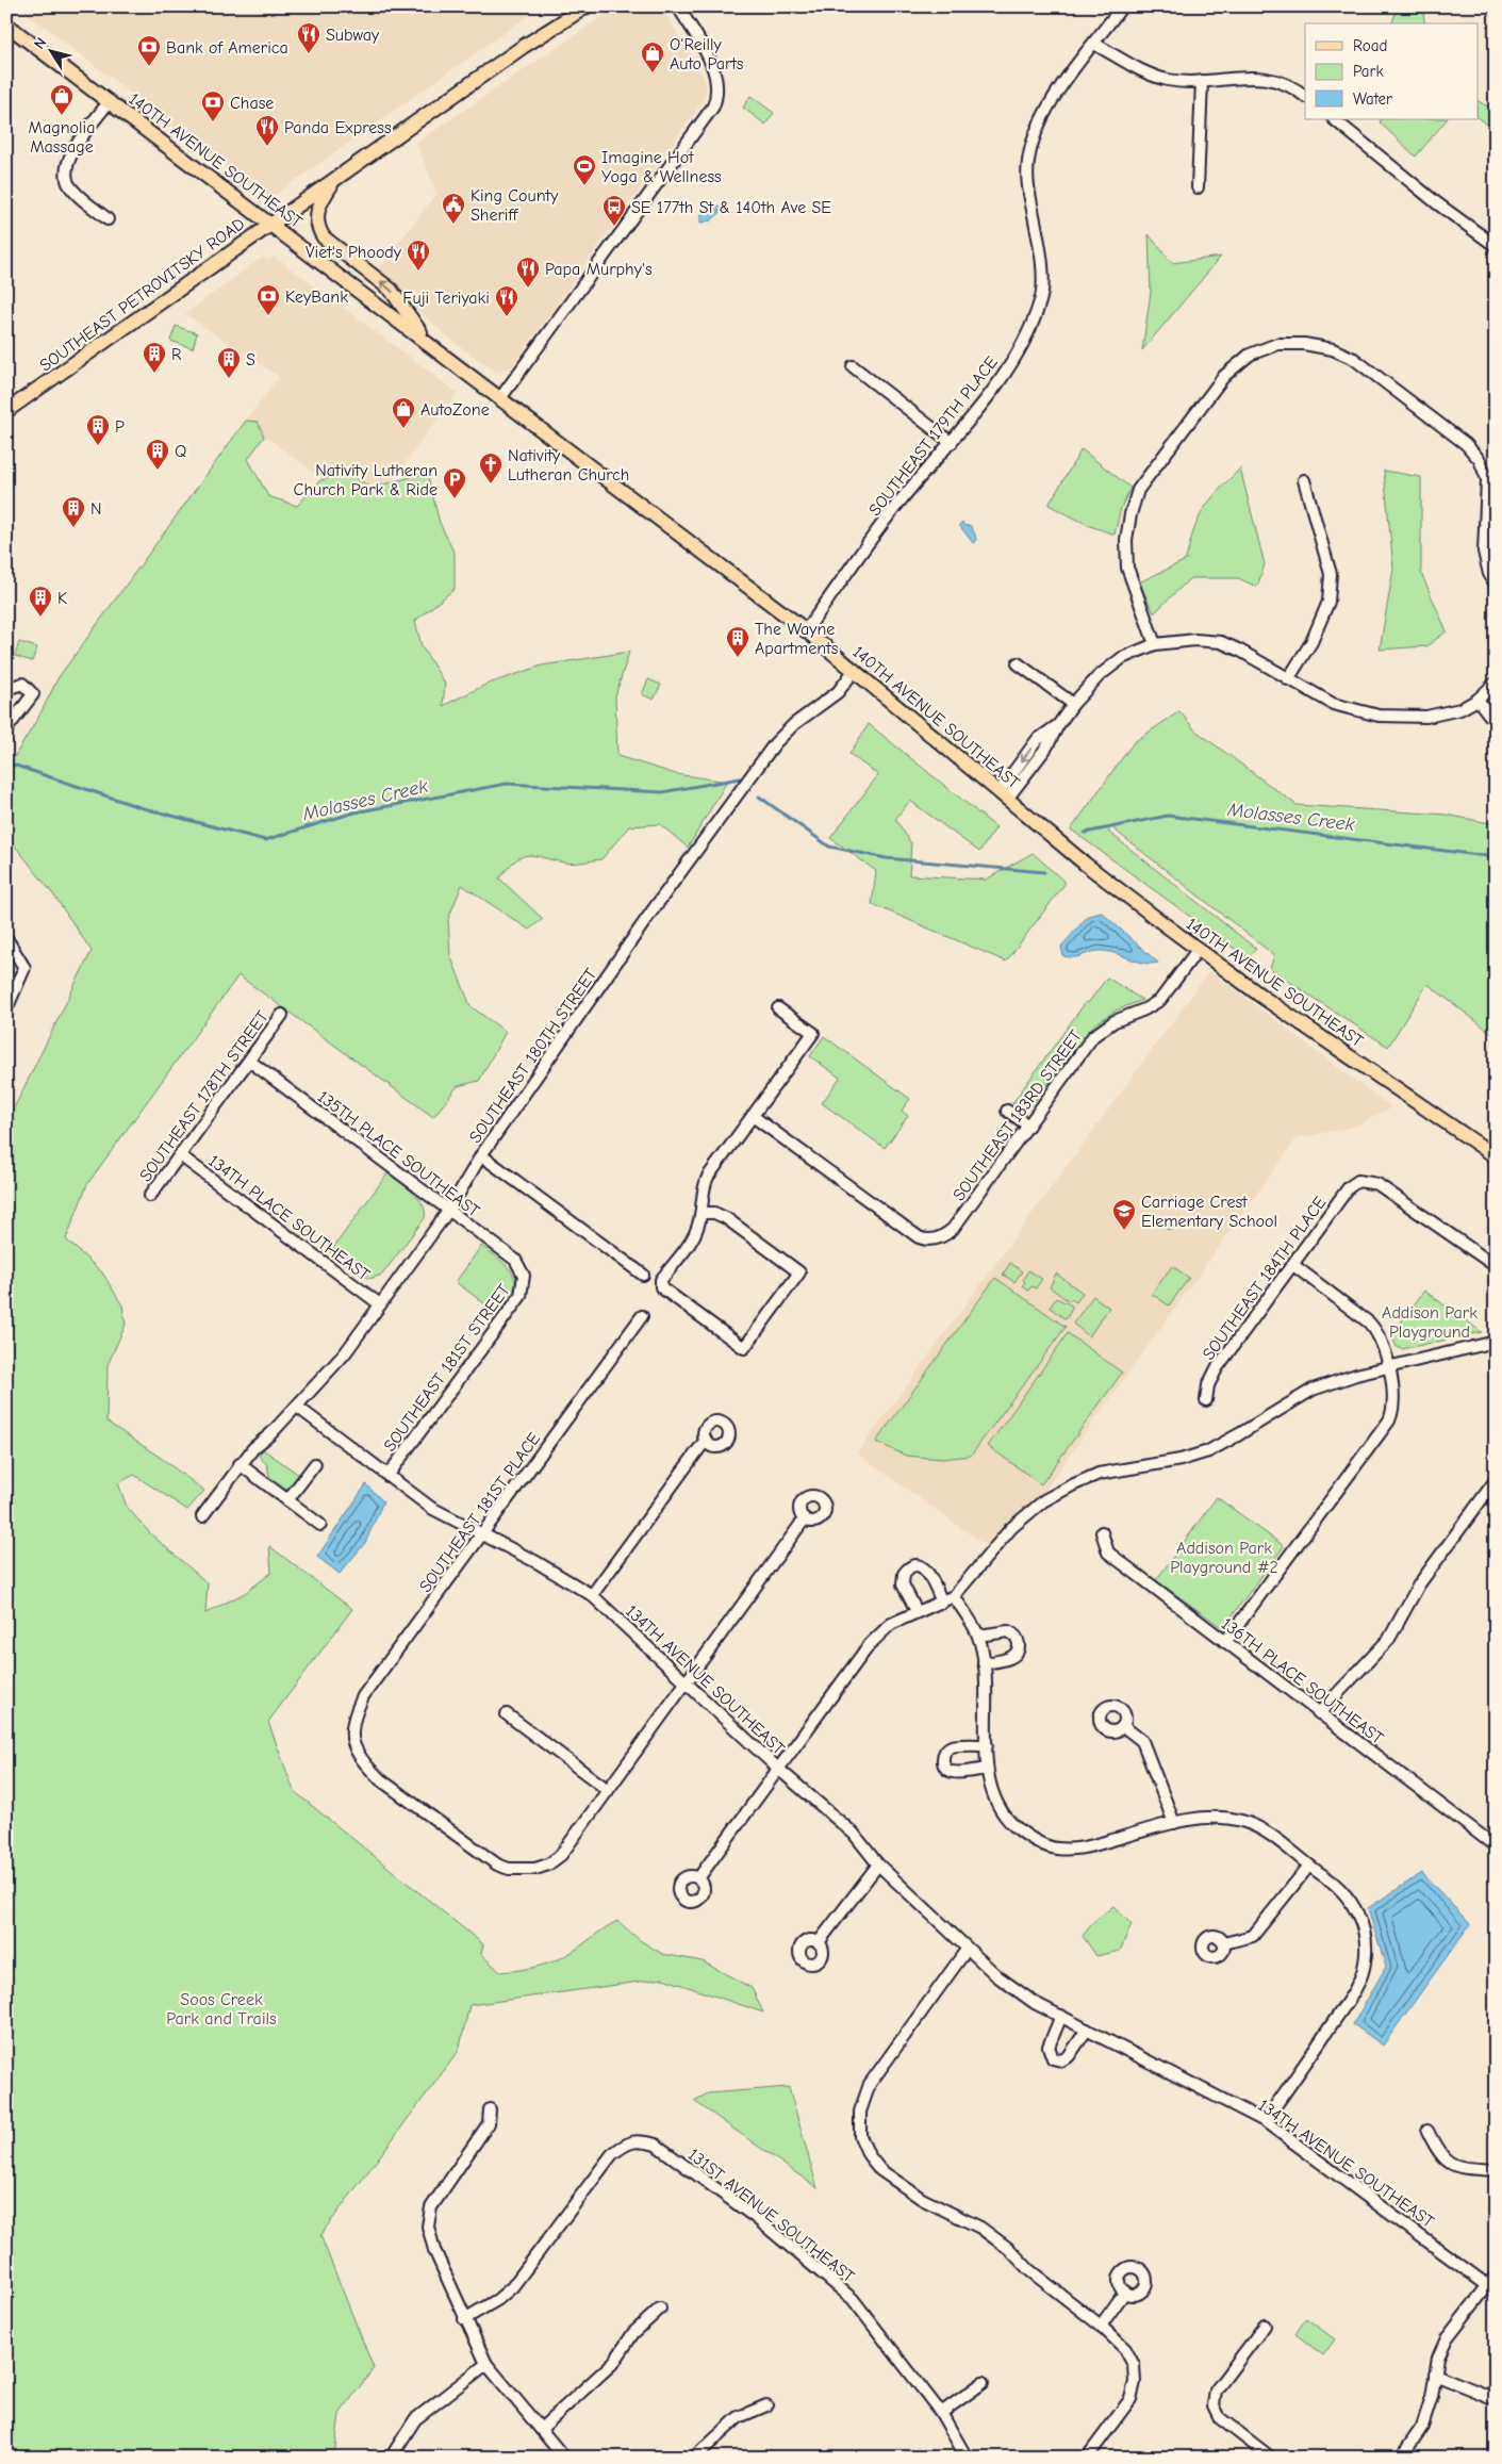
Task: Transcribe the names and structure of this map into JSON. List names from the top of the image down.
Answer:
{
  "streets": {
    "main road": ["140TH AVENUE SOUTHEAST", "SOUTHEAST PETROVITSKY ROAD"],
    "street": [
      "SOUTHEAST 179TH PLACE",
      "SOUTHEAST 180TH STREET",
      "SOUTHEAST 178TH STREET",
      "SOUTHEAST 183RD STREET",
      "135TH PLACE SOUTHEAST",
      "134TH PLACE SOUTHEAST",
      "SOUTHEAST 184TH PLACE",
      "SOUTHEAST 181ST STREET",
      "SOUTHEAST 181ST PLACE",
      "134TH AVENUE SOUTHEAST",
      "136TH PLACE SOUTHEAST",
      "131ST AVENUE SOUTHEAST"
    ]
  },
  "crossings": [
    ["140TH AVENUE SOUTHEAST", "SOUTHEAST PETROVITSKY ROAD"],
    ["140TH AVENUE SOUTHEAST", "SOUTHEAST 179TH PLACE"],
    ["140TH AVENUE SOUTHEAST", "SOUTHEAST 180TH STREET"],
    ["140TH AVENUE SOUTHEAST", "SOUTHEAST 183RD STREET"],
    ["SOUTHEAST 180TH STREET", "135TH PLACE SOUTHEAST"],
    ["SOUTHEAST 180TH STREET", "134TH PLACE SOUTHEAST"],
    ["SOUTHEAST 180TH STREET", "134TH AVENUE SOUTHEAST"],
    ["SOUTHEAST 178TH STREET", "135TH PLACE SOUTHEAST"],
    ["SOUTHEAST 178TH STREET", "134TH PLACE SOUTHEAST"],
    ["135TH PLACE SOUTHEAST", "SOUTHEAST 181ST STREET"],
    ["SOUTHEAST 181ST STREET", "134TH AVENUE SOUTHEAST"],
    ["SOUTHEAST 181ST PLACE", "134TH AVENUE SOUTHEAST"]
  ],
  "water": ["Molasses Creek"],
  "parks": ["Addison Park Playground", "Addison Park Playground #2", "Soos Creek Park and Trails"],
  "places": {
    "restaurant": [
      "Subway",
      "Panda Express",
      "Viet's Phoody",
      "Papa Murphy's",
      "Fuji Teriyaki"
    ],
    "bank": ["Bank of America", "Chase", "KeyBank"],
    "shop": ["O'Reilly Auto Parts", "Magnolia Massage", "AutoZone"],
    "sports": ["Imagine Hot Yoga & Wellness"],
    "public building": ["King County Sheriff"],
    "bus stop": ["SE 177th St & 140th Ave SE"],
    "building": [
      "R",
      "S",
      "P",
      "Q",
      "N",
      "K",
      "The Wayne Apartments"
    ],
    "church": ["Nativity Lutheran Church"],
    "parking": ["Nativity Lutheran Church Park & Ride"],
    "school or university": ["Carriage Crest Elementary School"]
  },
  "legend": ["Road", "Park", "Water"],
  "north": "top left"
}
